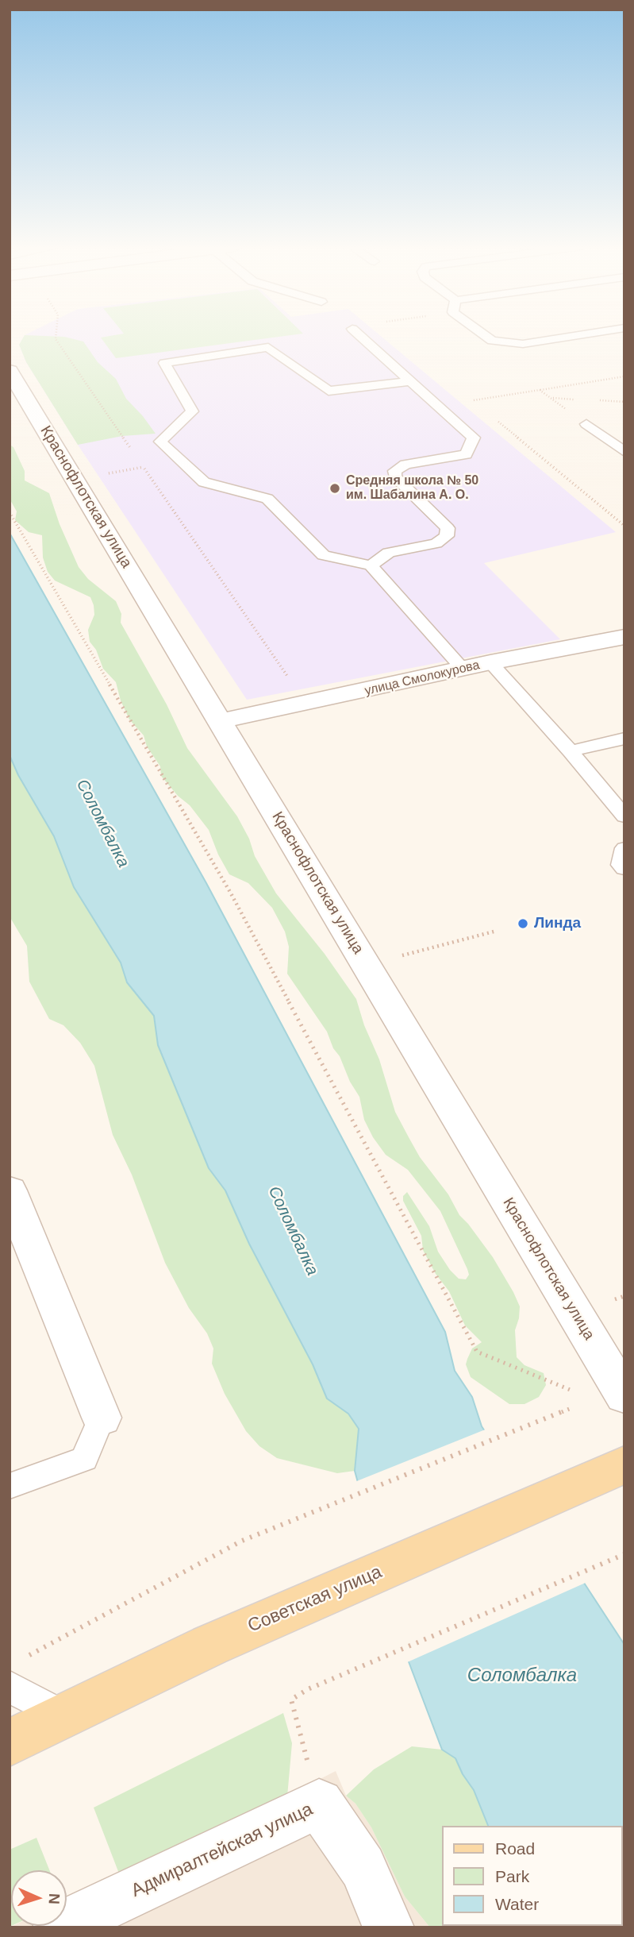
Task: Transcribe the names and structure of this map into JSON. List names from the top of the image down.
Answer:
{
  "streets": {
    "main road": ["Советская улица"],
    "street": ["Краснофлотская улица", "улица Смолокурова", "Адмиралтейская улица"]
  },
  "crossings": [
    ["Краснофлотская улица", "улица Смолокурова"]
  ],
  "water": ["Соломбалка"],
  "places": ["Средняя школа № 50 им. Шабалина А. О.", "Линда"],
  "legend": ["Road", "Park", "Water"],
  "north": "right"
}
